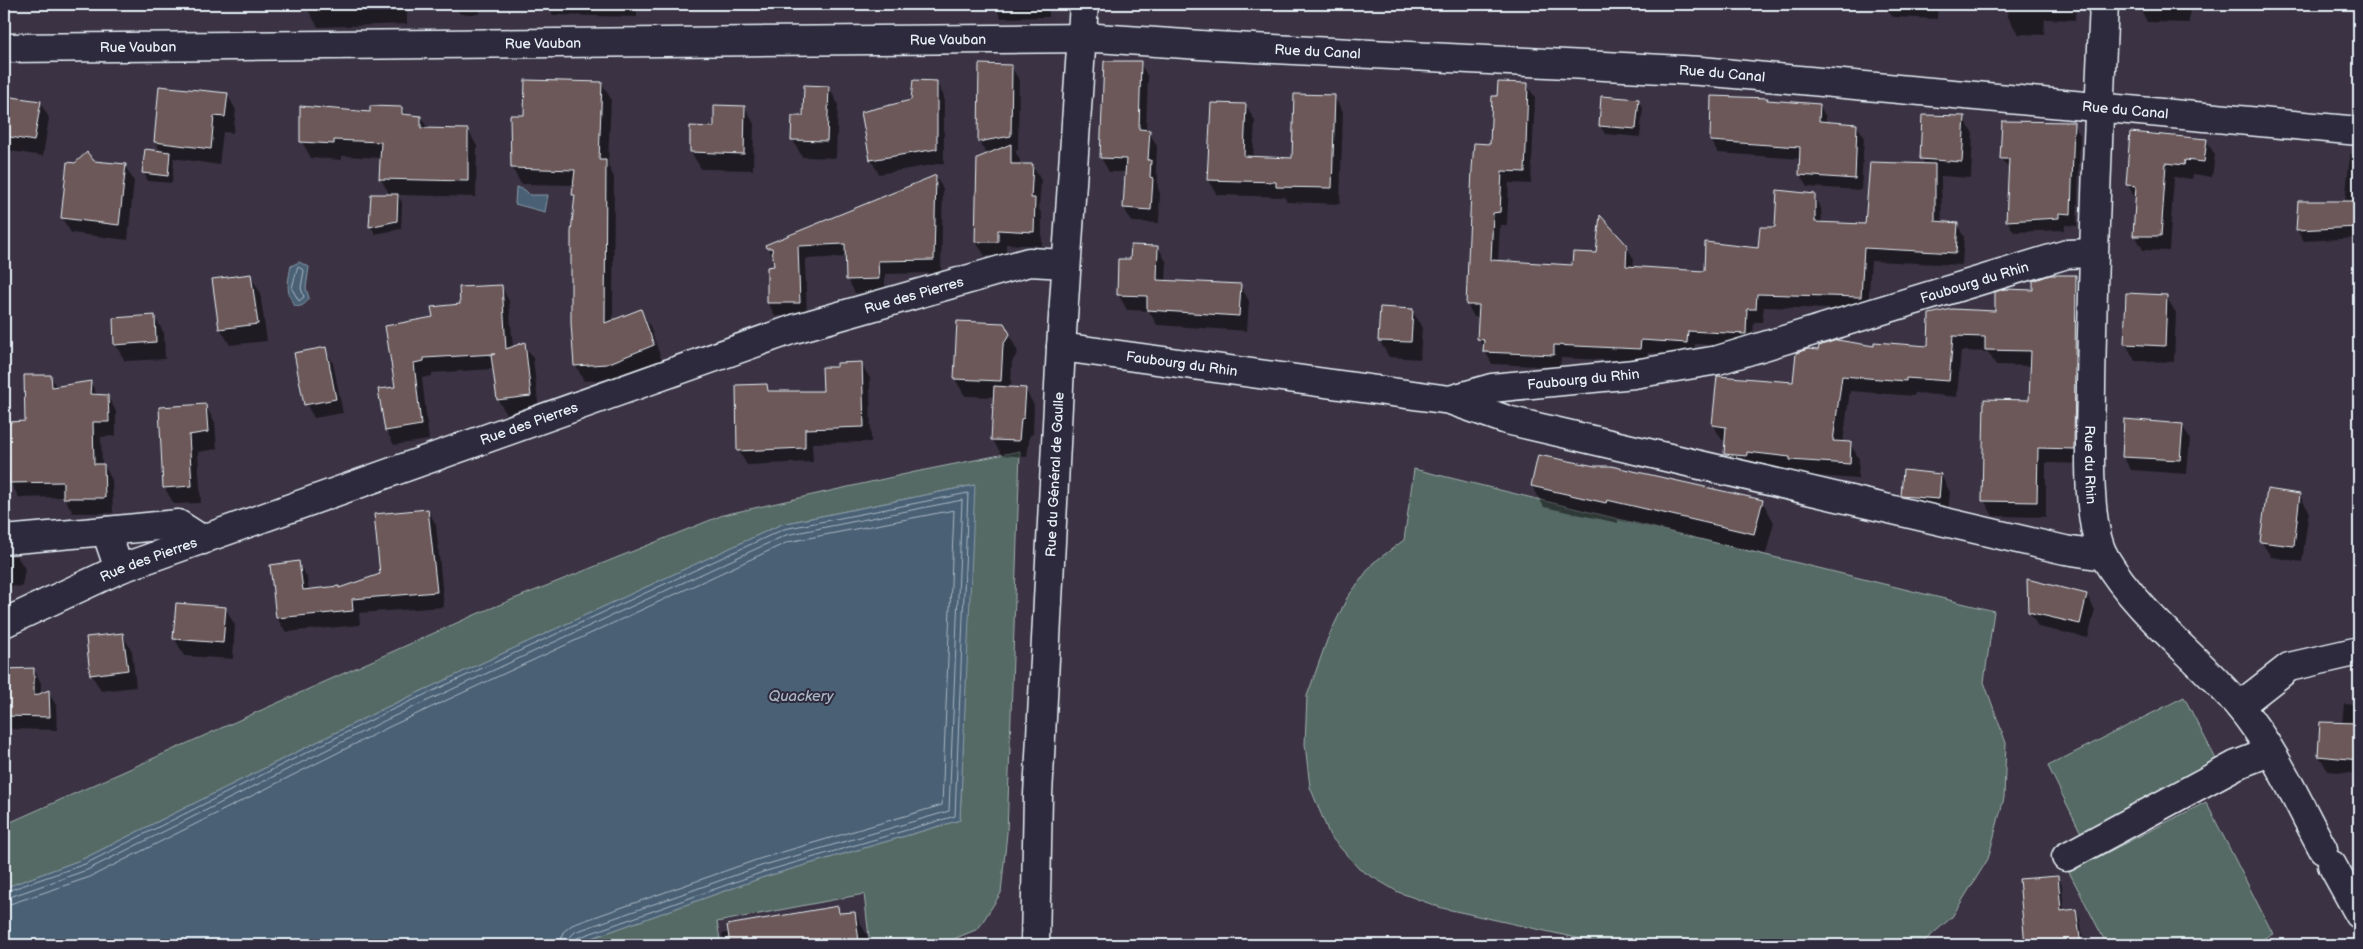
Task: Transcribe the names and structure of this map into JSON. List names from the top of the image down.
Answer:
{
  "streets": {
    "street": [
      "Rue Vauban",
      "Rue du Canal",
      "Faubourg du Rhin",
      "Rue des Pierres",
      "Rue du Rhin",
      "Rue du Général de Gaulle"
    ]
  },
  "crossings": [
    ["Rue Vauban", "Rue du Canal"],
    ["Rue Vauban", "Rue du Général de Gaulle"],
    ["Rue du Canal", "Rue du Rhin"],
    ["Rue du Canal", "Rue du Général de Gaulle"],
    ["Faubourg du Rhin", "Rue du Rhin"],
    ["Faubourg du Rhin", "Rue du Général de Gaulle"],
    ["Rue des Pierres", "Rue du Général de Gaulle"]
  ],
  "water": ["Quackery"]
}
